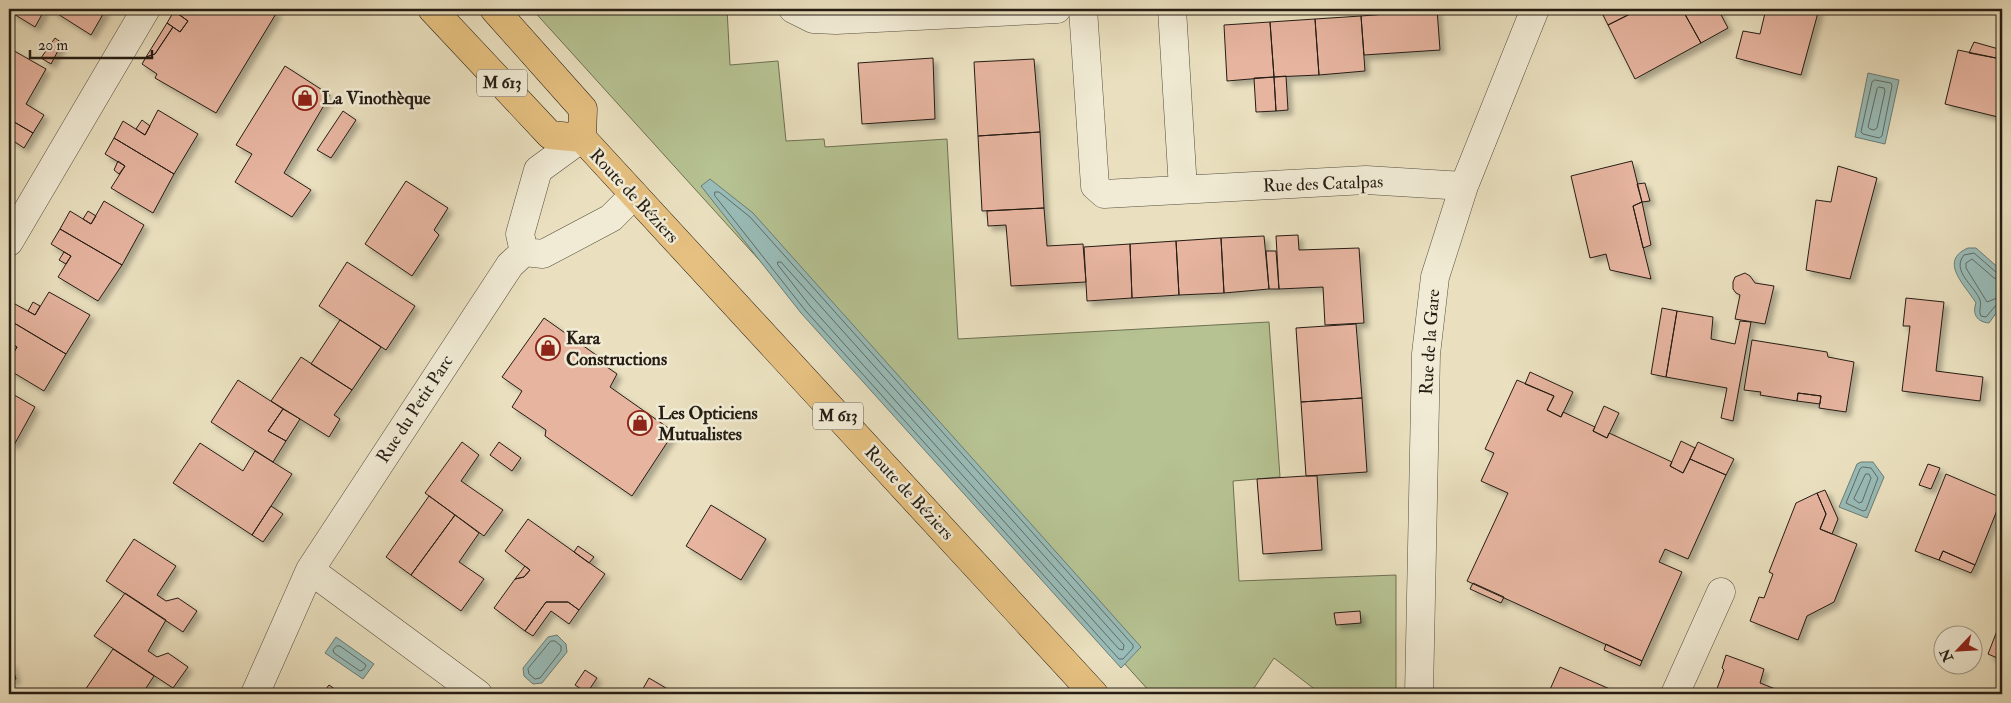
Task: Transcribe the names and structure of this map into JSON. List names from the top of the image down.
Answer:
{
  "streets": {
    "main road": ["M 613", "Route de Béziers"],
    "street": ["Rue des Catalpas", "Rue de la Gare", "Rue du Petit Parc"]
  },
  "crossings": [
    ["Rue des Catalpas", "Rue de la Gare"]
  ],
  "places": {
    "shop": ["La Vinothèque", "Kara Constructions", "Les Opticiens Mutualistes"]
  },
  "scale_bar": "20 m",
  "north": "bottom left"
}
